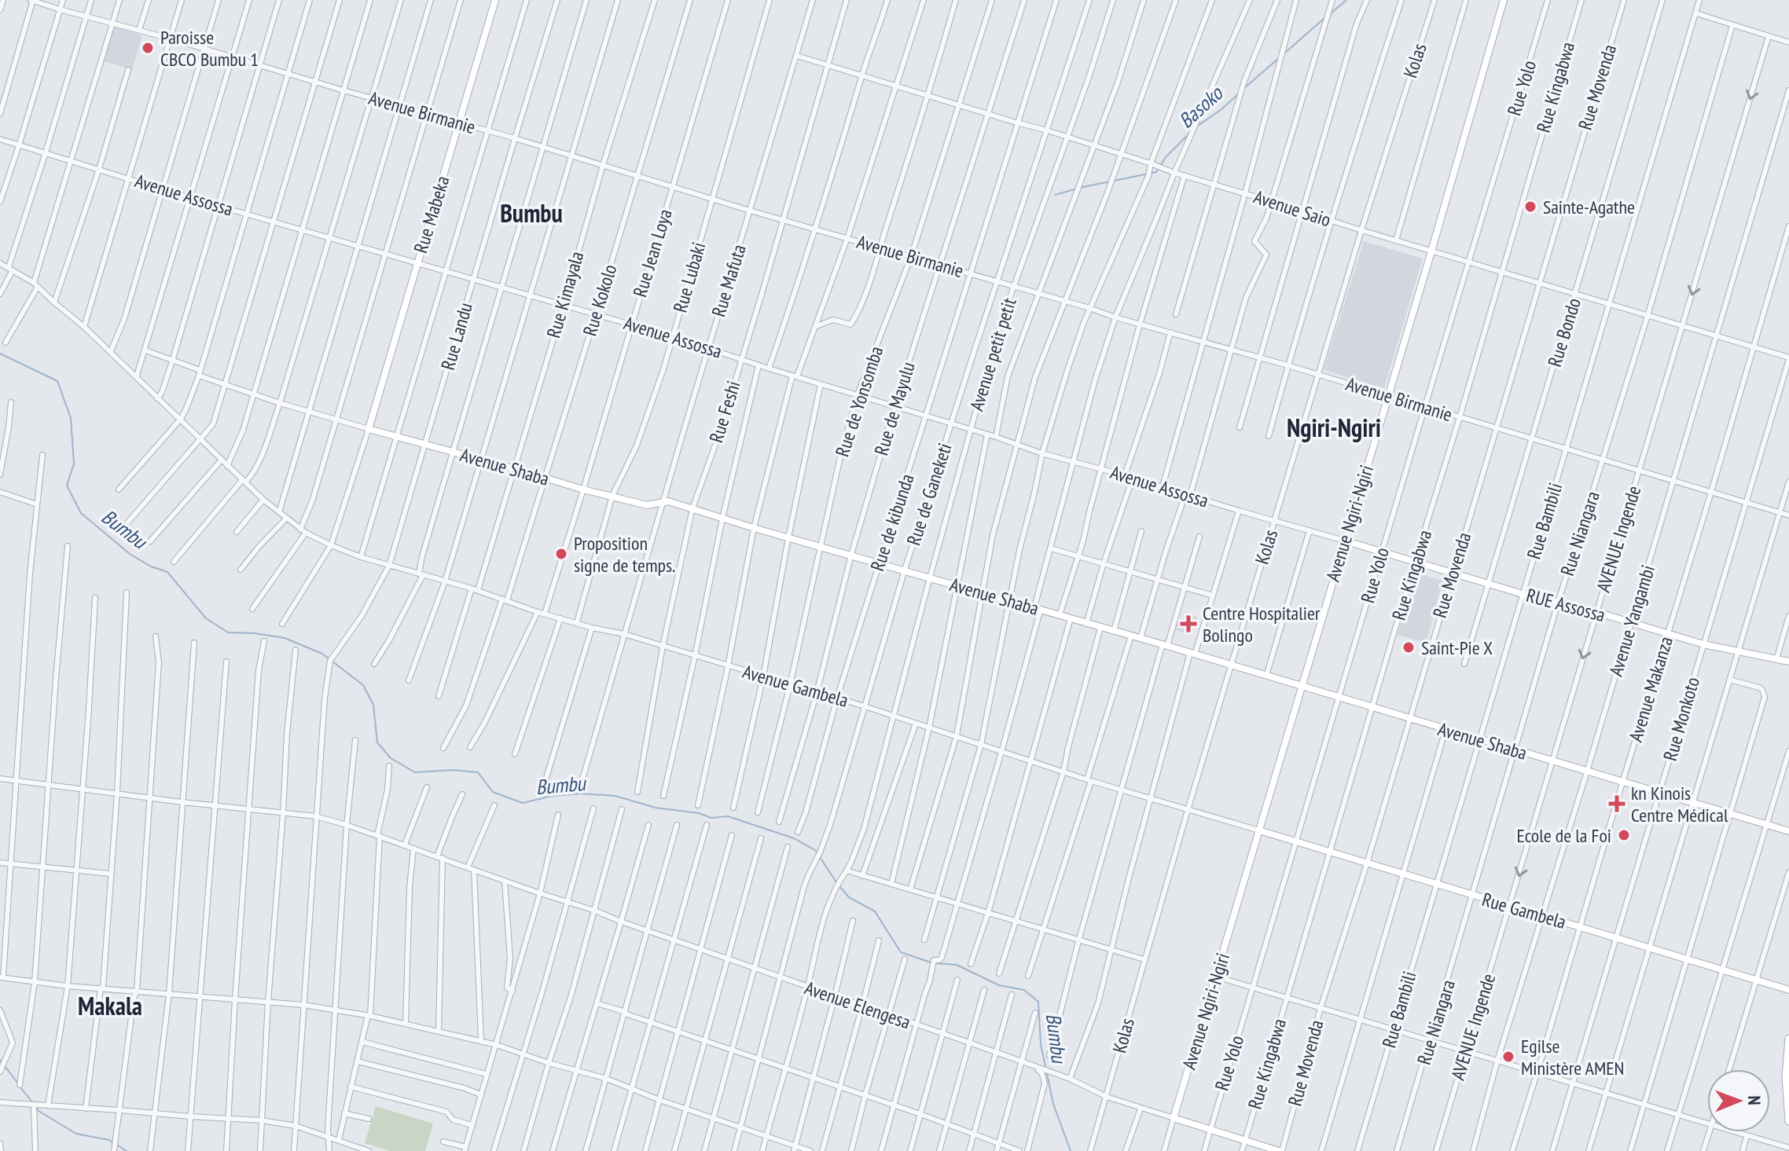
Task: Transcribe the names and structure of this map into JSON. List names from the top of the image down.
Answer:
{
  "streets": {
    "street": [
      "Kolas",
      "Rue Kingabwa",
      "Rue Movenda",
      "Rue Yolo",
      "Avenue Birmanie",
      "Avenue Assossa",
      "Avenue Saio",
      "Rue Mabeka",
      "Rue Jean Loya",
      "Rue Lubaki",
      "Rue Mafuta",
      "Rue Kimayala",
      "Rue Kokolo",
      "Rue Bondo",
      "Rue Landu",
      "Avenue petit petit",
      "Rue de Yonsomba",
      "Rue de Mayulu",
      "Rue Feshi",
      "Avenue Shaba",
      "Rue de Ganeketi",
      "Rue Bambili",
      "Rue de kibunda",
      "Avenue Ngiri-Ngiri",
      "Rue Niangara",
      "AVENUE Ingende",
      "RUE Assossa",
      "Avenue Yangambi",
      "Avenue Gambela",
      "Avenue Makanza",
      "Rue Monkoto",
      "Rue Gambela",
      "Avenue Elengesa"
    ]
  },
  "crossings": [
    ["Kolas", "Avenue Birmanie"],
    ["Kolas", "Avenue Assossa"],
    ["Kolas", "Avenue Saio"],
    ["Kolas", "Avenue Shaba"],
    ["Kolas", "Avenue Gambela"],
    ["Kolas", "Avenue Elengesa"],
    ["Rue Kingabwa", "Avenue Birmanie"],
    ["Rue Kingabwa", "Avenue Saio"],
    ["Rue Kingabwa", "Avenue Shaba"],
    ["Rue Kingabwa", "RUE Assossa"],
    ["Rue Kingabwa", "Rue Gambela"],
    ["Rue Movenda", "Avenue Birmanie"],
    ["Rue Movenda", "Avenue Saio"],
    ["Rue Movenda", "Avenue Shaba"],
    ["Rue Movenda", "RUE Assossa"],
    ["Rue Movenda", "Rue Gambela"],
    ["Rue Yolo", "Avenue Birmanie"],
    ["Rue Yolo", "Avenue Saio"],
    ["Rue Yolo", "Avenue Shaba"],
    ["Rue Yolo", "RUE Assossa"],
    ["Rue Yolo", "Rue Gambela"],
    ["Avenue Birmanie", "Rue Mabeka"],
    ["Avenue Birmanie", "Rue Jean Loya"],
    ["Avenue Birmanie", "Rue Lubaki"],
    ["Avenue Birmanie", "Rue Mafuta"],
    ["Avenue Birmanie", "Rue Kimayala"],
    ["Avenue Birmanie", "Rue Kokolo"],
    ["Avenue Birmanie", "Rue Bondo"],
    ["Avenue Birmanie", "Rue Landu"],
    ["Avenue Birmanie", "Avenue petit petit"],
    ["Avenue Birmanie", "Rue de Yonsomba"],
    ["Avenue Birmanie", "Rue de Mayulu"],
    ["Avenue Birmanie", "Rue Feshi"],
    ["Avenue Birmanie", "Rue de Ganeketi"],
    ["Avenue Birmanie", "Rue Bambili"],
    ["Avenue Birmanie", "Rue de kibunda"],
    ["Avenue Birmanie", "Avenue Ngiri-Ngiri"],
    ["Avenue Birmanie", "Rue Niangara"],
    ["Avenue Birmanie", "AVENUE Ingende"],
    ["Avenue Birmanie", "Avenue Yangambi"],
    ["Avenue Birmanie", "Avenue Makanza"],
    ["Avenue Birmanie", "Rue Monkoto"],
    ["Avenue Assossa", "Rue Mabeka"],
    ["Avenue Assossa", "Rue Jean Loya"],
    ["Avenue Assossa", "Rue Lubaki"],
    ["Avenue Assossa", "Rue Mafuta"],
    ["Avenue Assossa", "Rue Kimayala"],
    ["Avenue Assossa", "Rue Kokolo"],
    ["Avenue Assossa", "Rue Landu"],
    ["Avenue Assossa", "Avenue petit petit"],
    ["Avenue Assossa", "Rue de Yonsomba"],
    ["Avenue Assossa", "Rue de Mayulu"],
    ["Avenue Assossa", "Rue Feshi"],
    ["Avenue Assossa", "Rue de Ganeketi"],
    ["Avenue Assossa", "Rue de kibunda"],
    ["Avenue Assossa", "Avenue Ngiri-Ngiri"],
    ["Avenue Assossa", "RUE Assossa"],
    ["Avenue Saio", "Rue Mafuta"],
    ["Avenue Saio", "Rue Bondo"],
    ["Avenue Saio", "Avenue petit petit"],
    ["Avenue Saio", "Rue de Yonsomba"],
    ["Avenue Saio", "Rue de Mayulu"],
    ["Avenue Saio", "Rue Feshi"],
    ["Avenue Saio", "Rue de Ganeketi"],
    ["Avenue Saio", "Rue Bambili"],
    ["Avenue Saio", "Rue de kibunda"],
    ["Avenue Saio", "Avenue Ngiri-Ngiri"],
    ["Avenue Saio", "Rue Niangara"],
    ["Avenue Saio", "AVENUE Ingende"],
    ["Avenue Saio", "Avenue Yangambi"],
    ["Avenue Saio", "Avenue Makanza"],
    ["Avenue Saio", "Rue Monkoto"],
    ["Rue Mabeka", "Avenue Shaba"],
    ["Rue Jean Loya", "Avenue Shaba"],
    ["Rue Jean Loya", "Avenue Gambela"],
    ["Rue Lubaki", "Avenue Shaba"],
    ["Rue Lubaki", "Avenue Gambela"],
    ["Rue Mafuta", "Avenue Shaba"],
    ["Rue Mafuta", "Avenue Gambela"],
    ["Rue Kimayala", "Avenue Shaba"],
    ["Rue Kimayala", "Avenue Gambela"],
    ["Rue Kokolo", "Avenue Shaba"],
    ["Rue Kokolo", "Avenue Gambela"],
    ["Rue Bondo", "RUE Assossa"],
    ["Rue Landu", "Avenue Shaba"],
    ["Rue Landu", "Avenue Gambela"],
    ["Rue Landu", "Avenue Elengesa"],
    ["Avenue petit petit", "Avenue Shaba"],
    ["Avenue petit petit", "Avenue Gambela"],
    ["Avenue petit petit", "Avenue Elengesa"],
    ["Rue de Yonsomba", "Avenue Shaba"],
    ["Rue de Yonsomba", "Avenue Gambela"],
    ["Rue de Mayulu", "Avenue Shaba"],
    ["Rue de Mayulu", "Avenue Gambela"],
    ["Rue Feshi", "Avenue Shaba"],
    ["Rue Feshi", "Avenue Gambela"],
    ["Avenue Shaba", "Rue de Ganeketi"],
    ["Avenue Shaba", "Rue Bambili"],
    ["Avenue Shaba", "Rue de kibunda"],
    ["Avenue Shaba", "Avenue Ngiri-Ngiri"],
    ["Avenue Shaba", "Rue Niangara"],
    ["Avenue Shaba", "AVENUE Ingende"],
    ["Avenue Shaba", "Avenue Yangambi"],
    ["Avenue Shaba", "Avenue Makanza"],
    ["Avenue Shaba", "Rue Monkoto"],
    ["Rue de Ganeketi", "Avenue Gambela"],
    ["Rue de Ganeketi", "Avenue Elengesa"],
    ["Rue Bambili", "RUE Assossa"],
    ["Rue Bambili", "Rue Gambela"],
    ["Rue de kibunda", "Avenue Gambela"],
    ["Avenue Ngiri-Ngiri", "RUE Assossa"],
    ["Avenue Ngiri-Ngiri", "Avenue Gambela"],
    ["Avenue Ngiri-Ngiri", "Rue Gambela"],
    ["Avenue Ngiri-Ngiri", "Avenue Elengesa"],
    ["Rue Niangara", "RUE Assossa"],
    ["Rue Niangara", "Rue Gambela"],
    ["AVENUE Ingende", "RUE Assossa"],
    ["AVENUE Ingende", "Rue Gambela"],
    ["RUE Assossa", "Avenue Yangambi"],
    ["RUE Assossa", "Avenue Makanza"],
    ["RUE Assossa", "Rue Monkoto"],
    ["Avenue Yangambi", "Rue Gambela"],
    ["Avenue Gambela", "Rue Gambela"],
    ["Avenue Makanza", "Rue Gambela"],
    ["Rue Monkoto", "Rue Gambela"]
  ],
  "one_way": ["AVENUE Ingende"],
  "districts": ["Bumbu", "Ngiri-Ngiri", "Makala"],
  "water": ["Basoko", "Bumbu"],
  "places": {
    "other": [
      "Paroisse CBCO Bumbu 1",
      "Sainte-Agathe",
      "Proposition signe de temps.",
      "Saint-Pie X",
      "Ecole de la Foi",
      "Egilse Ministère AMEN"
    ],
    "health": ["Centre Hospitalier Bolingo", "kn Kinois Centre Médical"]
  },
  "north": "right"
}
